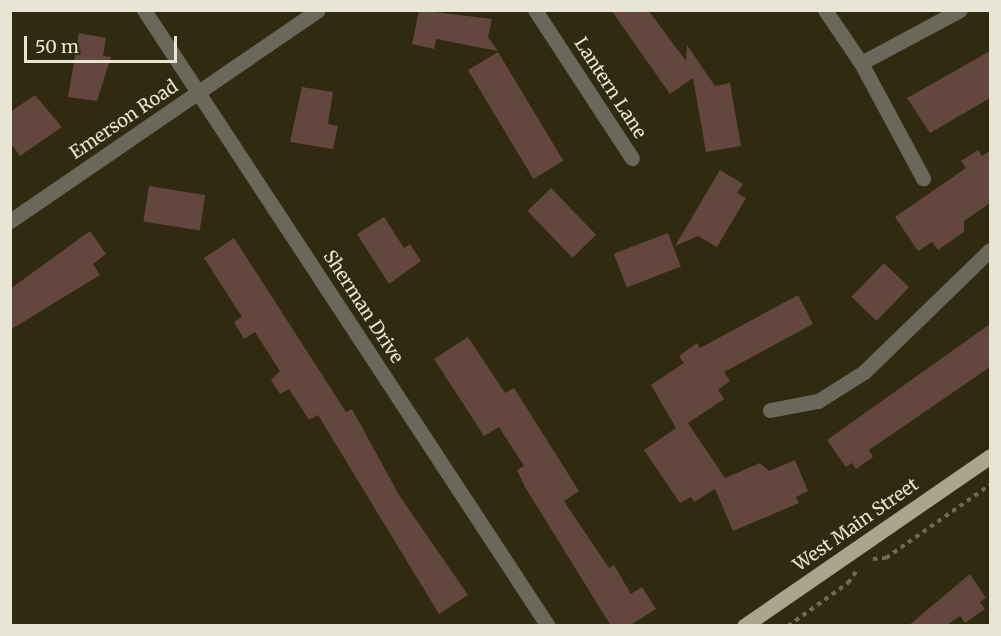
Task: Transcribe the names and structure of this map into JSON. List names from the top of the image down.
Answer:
{
  "streets": {
    "main road": ["West Main Street"],
    "street": ["Lantern Lane", "Emerson Road", "Sherman Drive"]
  },
  "crossings": [
    ["Emerson Road", "Sherman Drive"]
  ],
  "scale_bar": "50 m"
}
